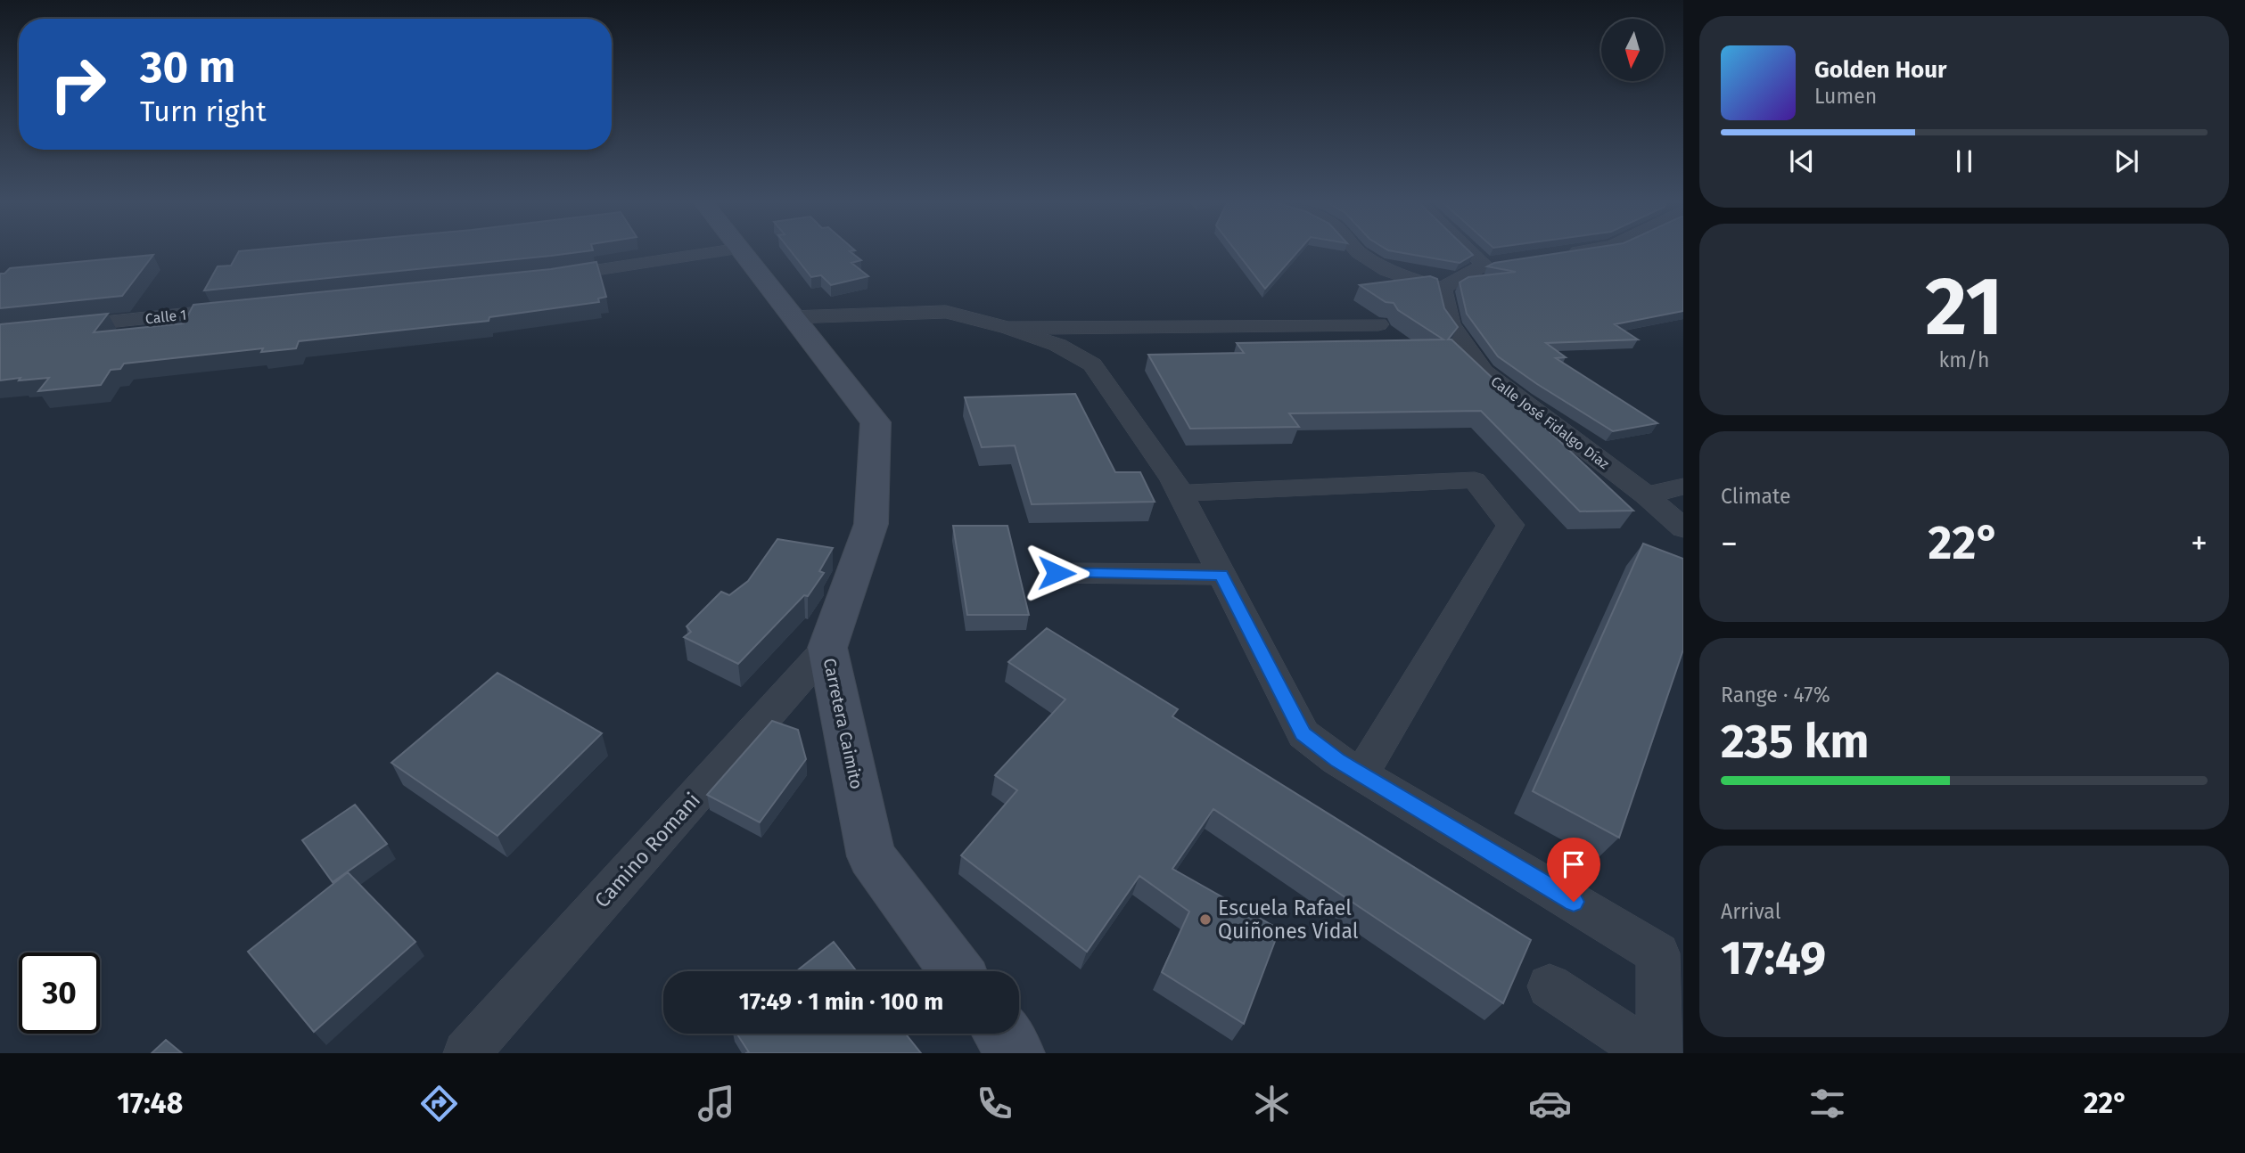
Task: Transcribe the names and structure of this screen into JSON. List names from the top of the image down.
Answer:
{
  "streets": {
    "street": [
      "Calle 1",
      "Calle José Fidalgo Díaz",
      "Carretera Caimito",
      "Camino Romani"
    ]
  },
  "crossings": [
    ["Carretera Caimito", "Camino Romani"]
  ],
  "places": ["Escuela Rafael Quiñones Vidal"],
  "north": "bottom",
  "page": {
    "turn": ["30 m", "Turn right"],
    "song": ["Golden Hour", "Lumen"],
    "tile": [
      ["21", "km/h"],
      "Climate",
      ["Range · 47%", "235 km"],
      ["Arrival", "17:49"]
    ],
    "heat": ["−", "22°", "+"],
    "limit": "30",
    "trip": "17:49 · 1 min · 100 m",
    "tabs": ["17:48", "22°"]
  }
}
